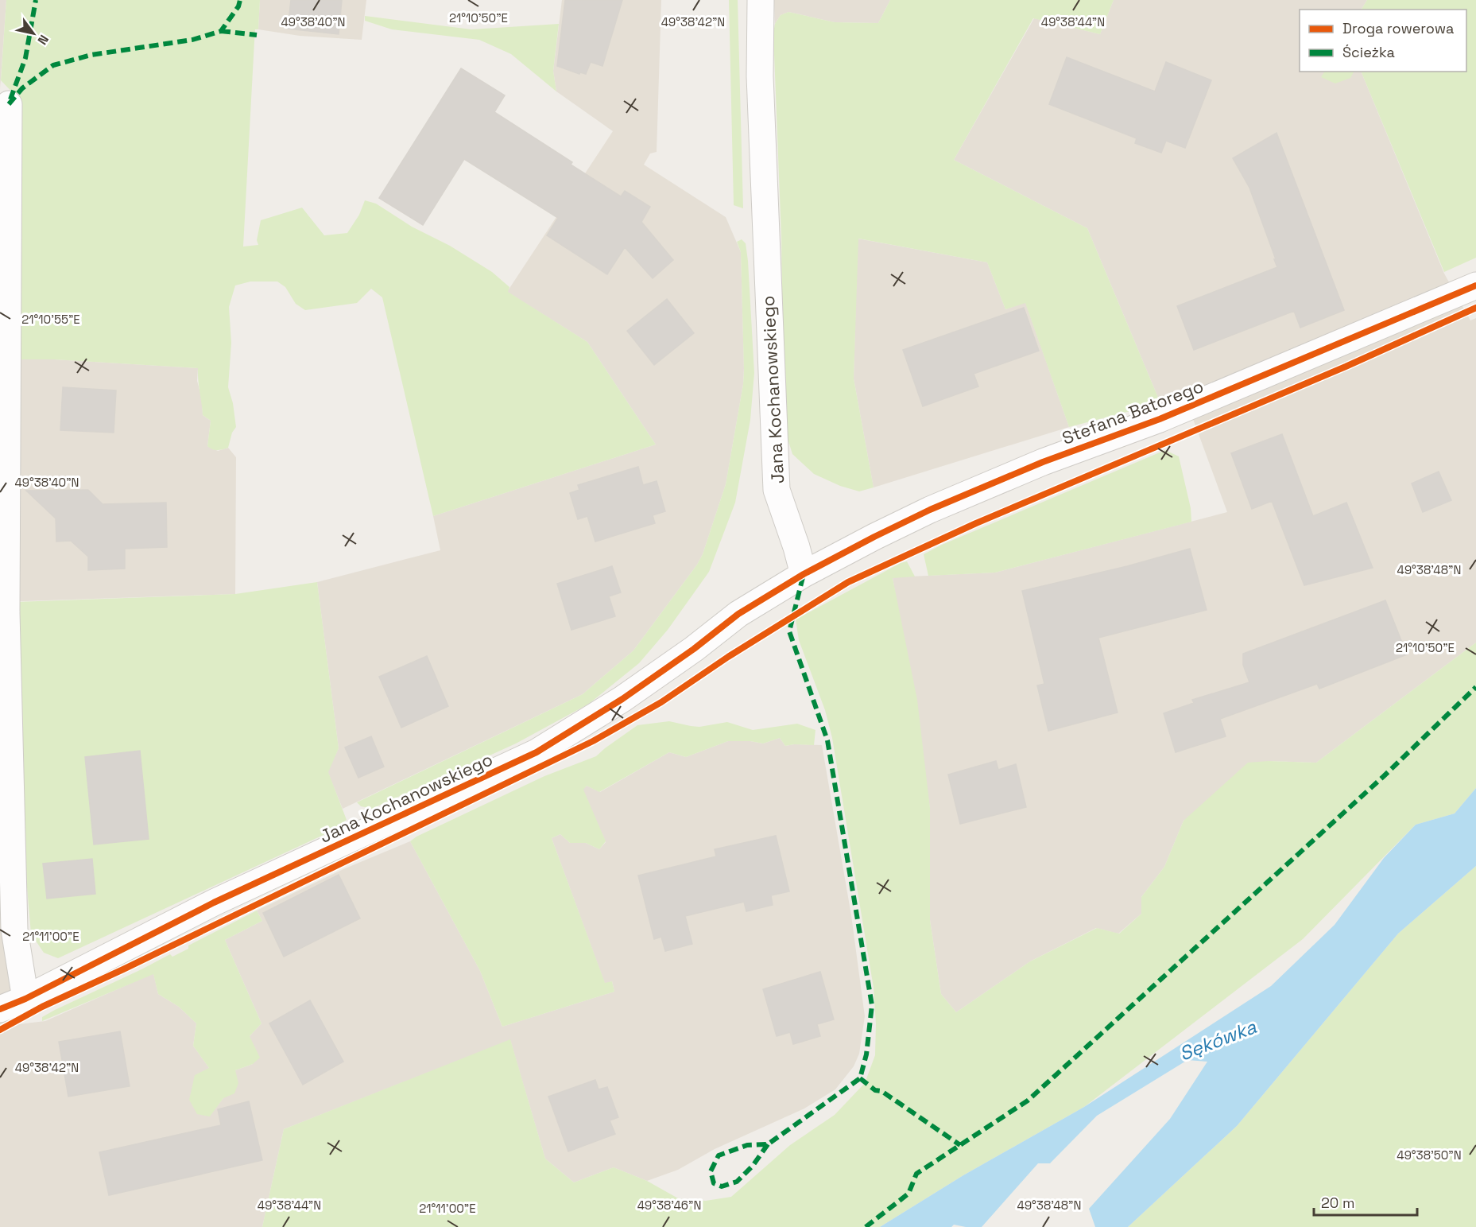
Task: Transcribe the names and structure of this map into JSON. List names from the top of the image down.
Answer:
{
  "streets": {
    "street": ["Jana Kochanowskiego", "Stefana Batorego"]
  },
  "crossings": [
    ["Jana Kochanowskiego", "Stefana Batorego"]
  ],
  "water": ["Sękówka"],
  "legend": ["Droga rowerowa", "Ścieżka"],
  "scale_bar": "20 m",
  "north": "bottom right",
  "coordinates": [
    "21°10'50\"E",
    "49°38'44\"N",
    "49°38'40\"N",
    "49°38'42\"N",
    "21°10'55\"E",
    "49°38'48\"N",
    "21°11'00\"E",
    "49°38'50\"N",
    "49°38'46\"N"
  ]
}
